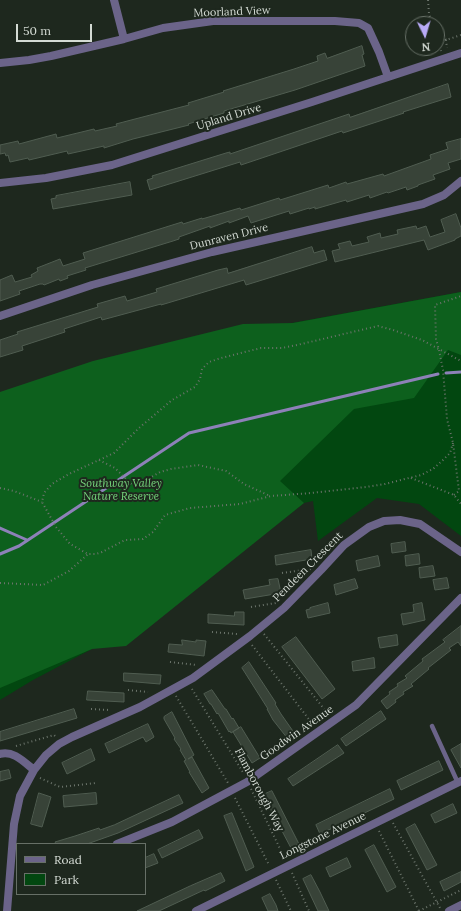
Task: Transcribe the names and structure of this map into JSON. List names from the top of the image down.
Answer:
{
  "streets": {
    "street": [
      "Moorland View",
      "Upland Drive",
      "Dunraven Drive",
      "Pendeen Crescent",
      "Goodwin Avenue",
      "Longstone Avenue"
    ],
    "path": ["Flamborough Way"]
  },
  "crossings": [
    ["Moorland View", "Upland Drive"],
    ["Pendeen Crescent", "Flamborough Way"],
    ["Goodwin Avenue", "Flamborough Way"],
    ["Flamborough Way", "Longstone Avenue"]
  ],
  "parks": ["Southway Valley Nature Reserve"],
  "legend": ["Road", "Park"],
  "scale_bar": "50 m",
  "north": "bottom"
}
